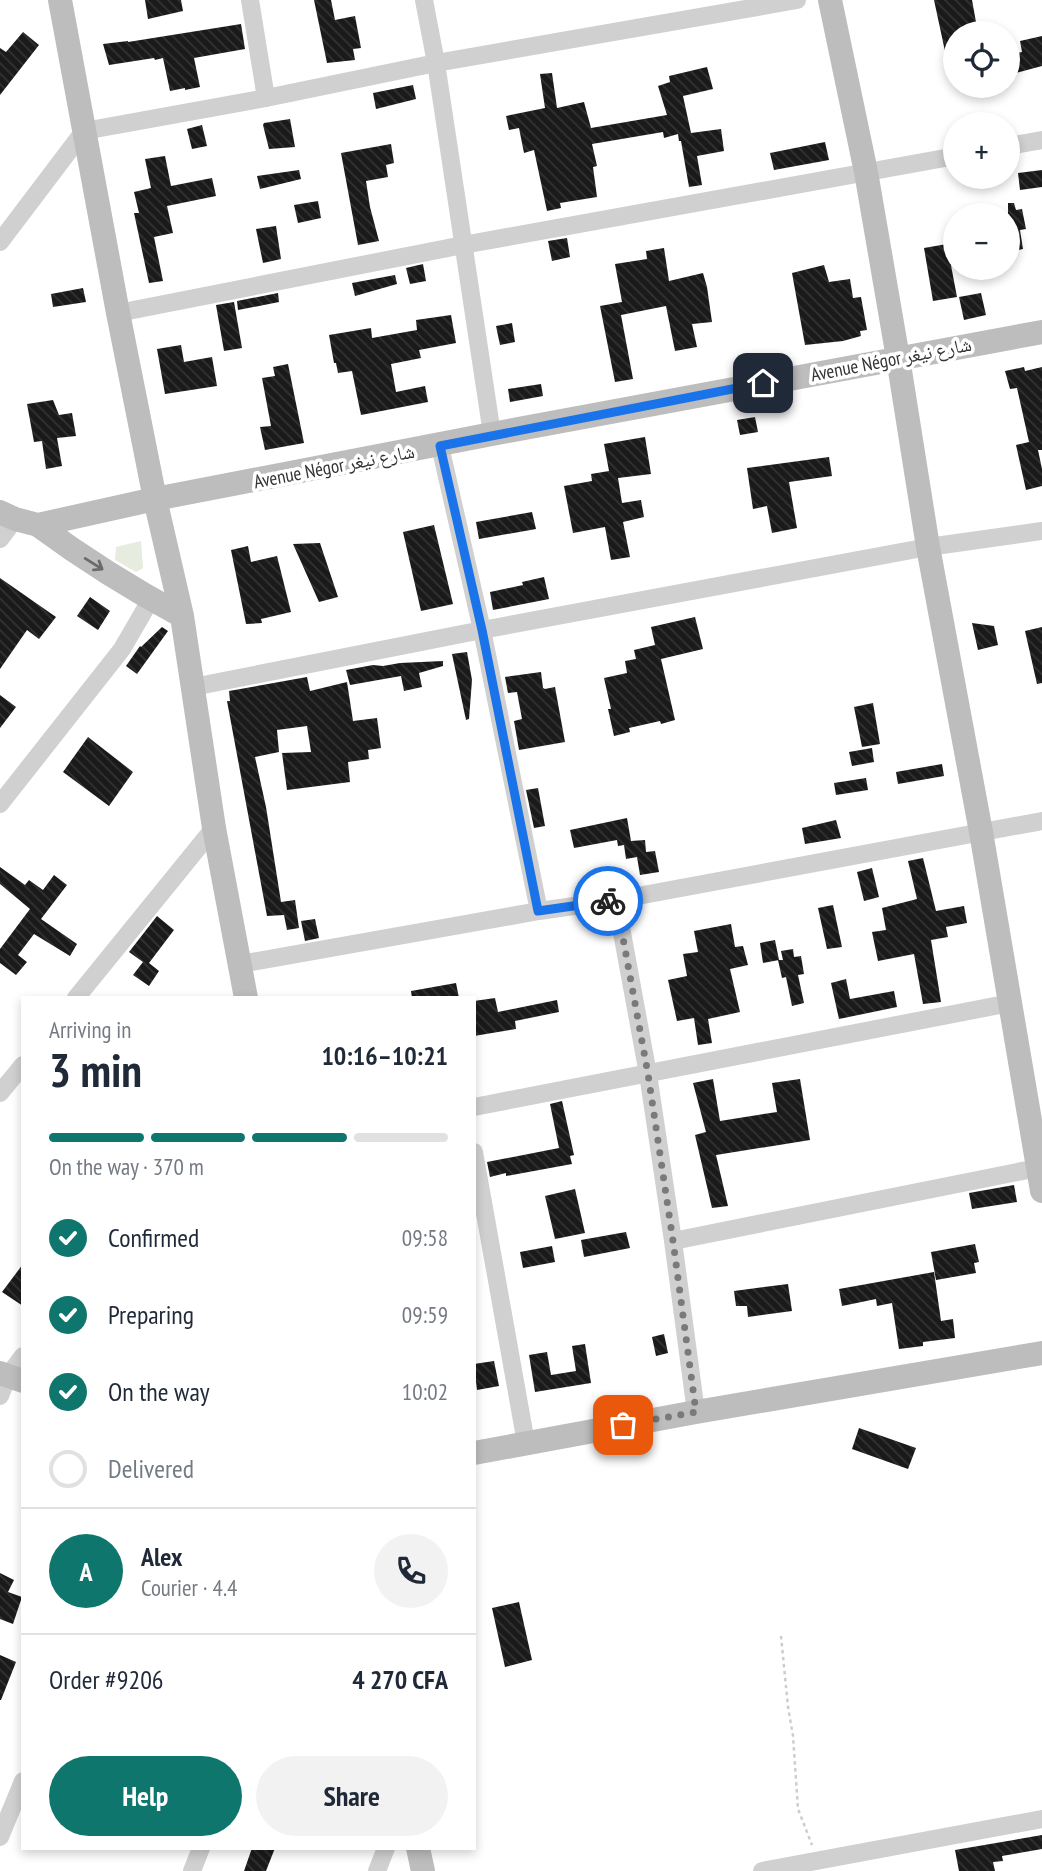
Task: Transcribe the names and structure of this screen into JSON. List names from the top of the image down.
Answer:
{
  "streets": {
    "street": ["Avenue Négor شارع نيغر"]
  },
  "page": {
    "map_buttons": ["+", "−"],
    "heading": ["3 min", "Arriving in", "10:16–10:21"],
    "panel": [
      "Alex",
      "Courier · 4.4",
      "Order #9206",
      "4 270 CFA"
    ],
    "bar": "On the way · 370 m",
    "list": [
      ["Confirmed", "09:58"],
      ["Preparing", "09:59"],
      ["On the way", "10:02"],
      "Delivered"
    ],
    "round": "A",
    "buttons": ["Help", "Share"]
  }
}
